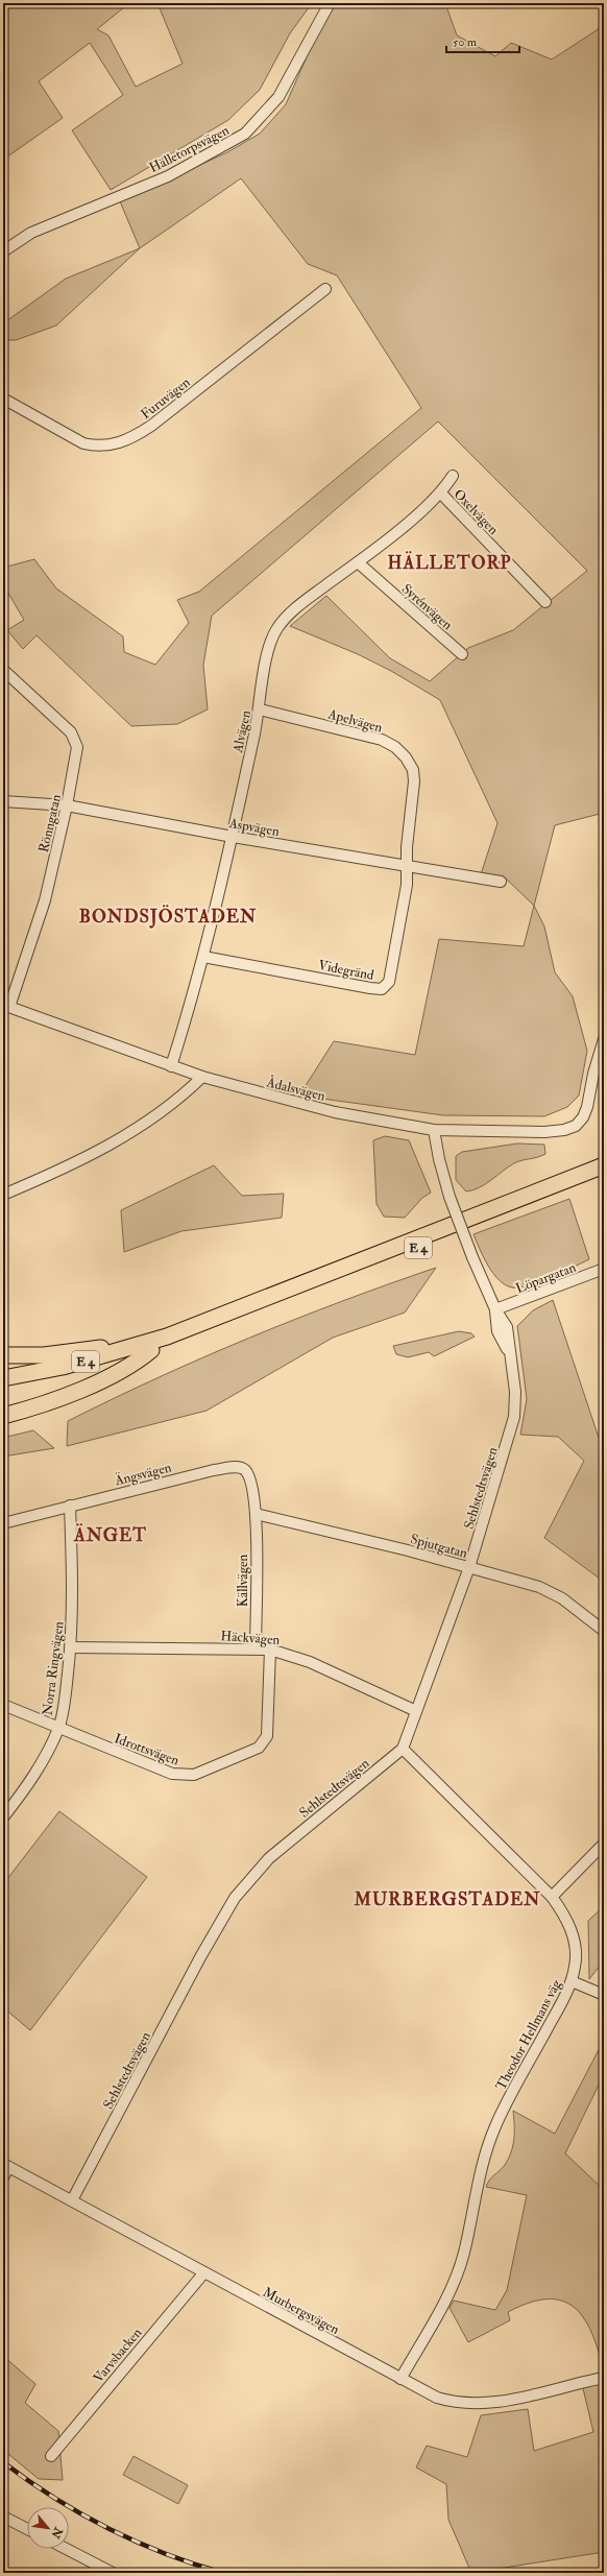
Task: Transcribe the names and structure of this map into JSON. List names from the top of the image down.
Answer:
{
  "streets": {
    "highway": ["E 4"],
    "street": [
      "Hälletorpsvägen",
      "Furuvägen",
      "Oxelvägen",
      "Syrénvägen",
      "Apelvägen",
      "Alvägen",
      "Rönngatan",
      "Aspvägen",
      "Videgränd",
      "Ådalsvägen",
      "Löpargatan",
      "Ängsvägen",
      "Sehlstedtsvägen",
      "Spjutgatan",
      "Källvägen",
      "Häckvägen",
      "Norra Ringvägen",
      "Idrottsvägen",
      "Theodor Hellmans väg",
      "Murbergsvägen",
      "Varvsbacken"
    ]
  },
  "crossings": [
    ["Oxelvägen", "Alvägen"],
    ["Syrénvägen", "Alvägen"],
    ["Apelvägen", "Alvägen"],
    ["Apelvägen", "Aspvägen"],
    ["Apelvägen", "Videgränd"],
    ["Alvägen", "Aspvägen"],
    ["Alvägen", "Videgränd"],
    ["Alvägen", "Ådalsvägen"],
    ["Rönngatan", "Aspvägen"],
    ["Rönngatan", "Ådalsvägen"],
    ["Aspvägen", "Videgränd"],
    ["Ådalsvägen", "Sehlstedtsvägen"],
    ["Löpargatan", "Sehlstedtsvägen"],
    ["Ängsvägen", "Spjutgatan"],
    ["Ängsvägen", "Källvägen"],
    ["Ängsvägen", "Norra Ringvägen"],
    ["Sehlstedtsvägen", "Spjutgatan"],
    ["Sehlstedtsvägen", "Häckvägen"],
    ["Sehlstedtsvägen", "Theodor Hellmans väg"],
    ["Sehlstedtsvägen", "Murbergsvägen"],
    ["Spjutgatan", "Källvägen"],
    ["Källvägen", "Häckvägen"],
    ["Häckvägen", "Norra Ringvägen"],
    ["Häckvägen", "Idrottsvägen"],
    ["Norra Ringvägen", "Idrottsvägen"],
    ["Theodor Hellmans väg", "Murbergsvägen"],
    ["Murbergsvägen", "Varvsbacken"]
  ],
  "districts": [
    "HÄLLETORP",
    "BONDSJÖSTADEN",
    "ÄNGET",
    "MURBERGSTADEN"
  ],
  "scale_bar": "50 m",
  "north": "bottom right"
}
